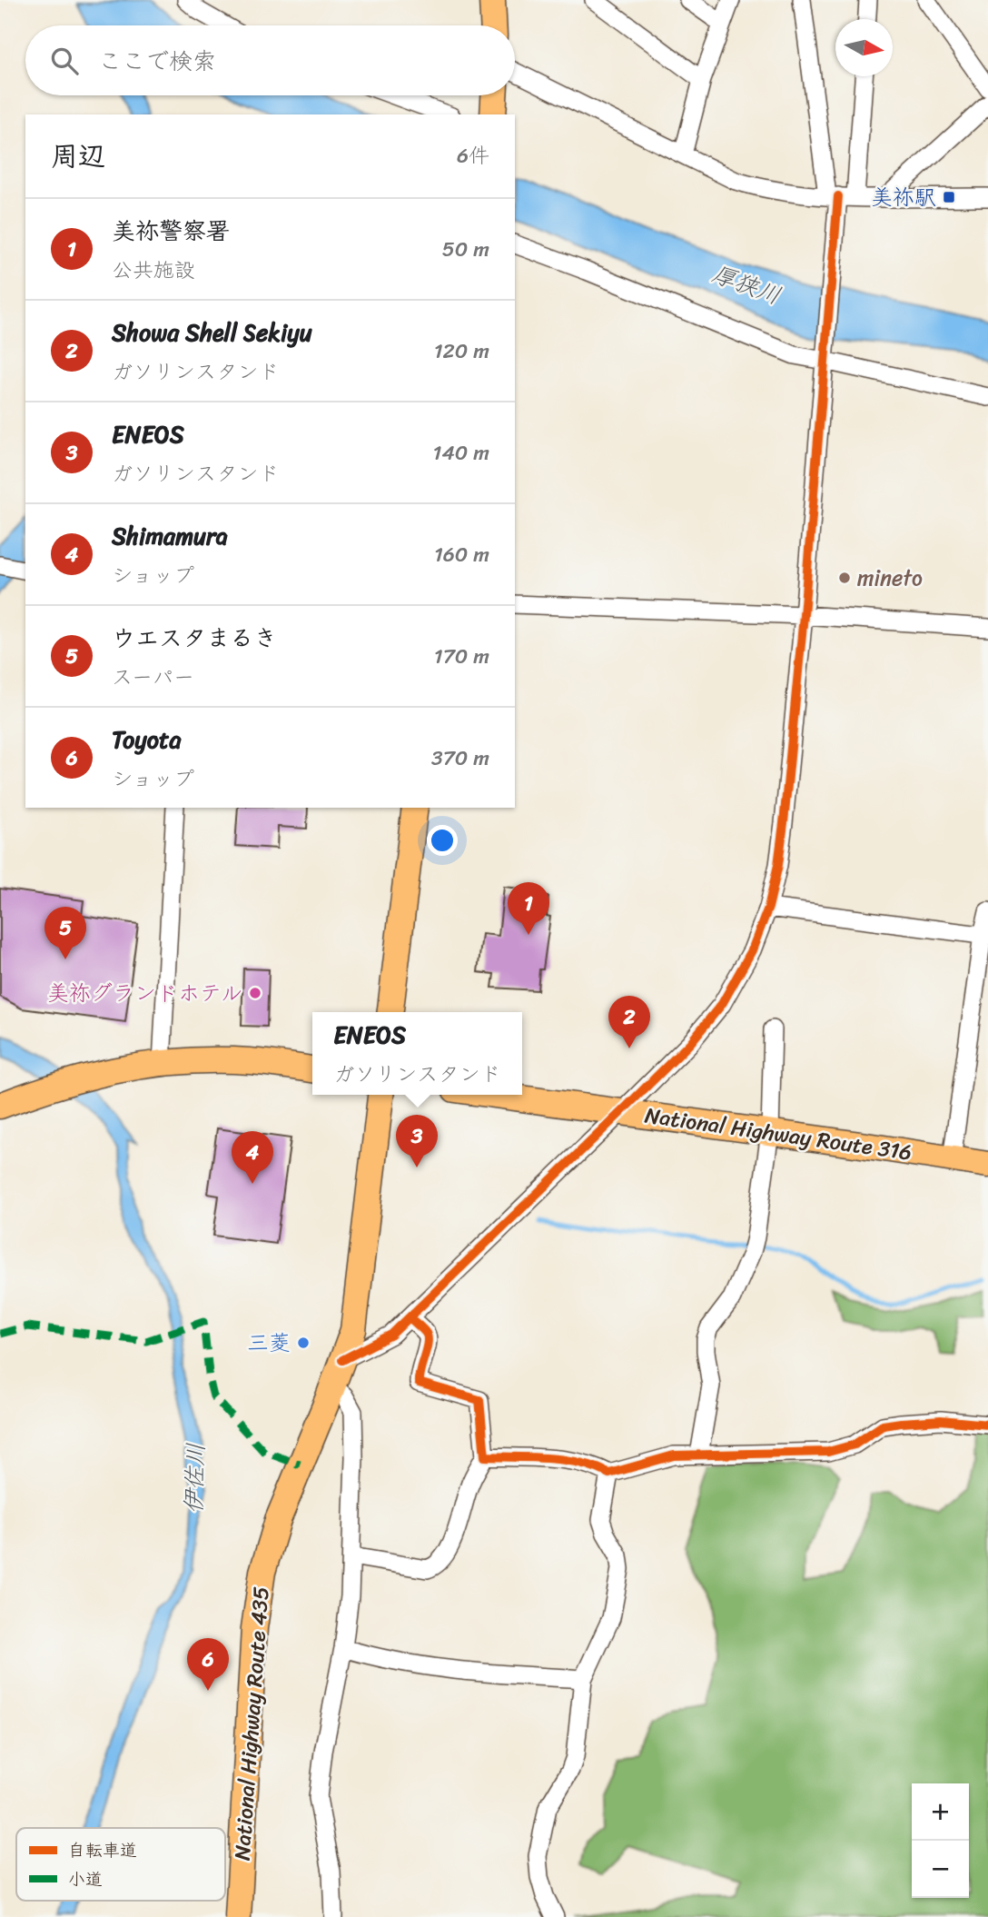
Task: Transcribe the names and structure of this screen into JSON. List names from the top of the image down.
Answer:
{
  "streets": {
    "highway": ["National Highway Route 316", "National Highway Route 435"]
  },
  "water": ["厚狭川", "伊佐川"],
  "places": {
    "transit": ["美祢駅"],
    "other": ["mineto", "美祢グランドホテル", "三菱"]
  },
  "legend": ["自転車道", "小道"],
  "north": "right",
  "page": {
    "search": "ここで検索",
    "heading": ["周辺", "6件"],
    "list": [
      {
        "mark": "1",
        "name": "美祢警察署",
        "note": "公共施設",
        "value": "50 m"
      },
      {
        "mark": "2",
        "name": "Showa Shell Sekiyu",
        "note": "ガソリンスタンド",
        "value": "120 m"
      },
      {
        "mark": "3",
        "name": "ENEOS",
        "note": "ガソリンスタンド",
        "value": "140 m"
      },
      {
        "mark": "4",
        "name": "Shimamura",
        "note": "ショップ",
        "value": "160 m"
      },
      {
        "mark": "5",
        "name": "ウエスタまるき",
        "note": "スーパー",
        "value": "170 m"
      },
      {
        "mark": "6",
        "name": "Toyota",
        "note": "ショップ",
        "value": "370 m"
      }
    ],
    "pins": [
      "1",
      "5",
      "2",
      "3",
      "4",
      "6"
    ],
    "popup": ["ENEOS", "ガソリンスタンド"],
    "map_buttons": ["+", "−"]
  }
}
